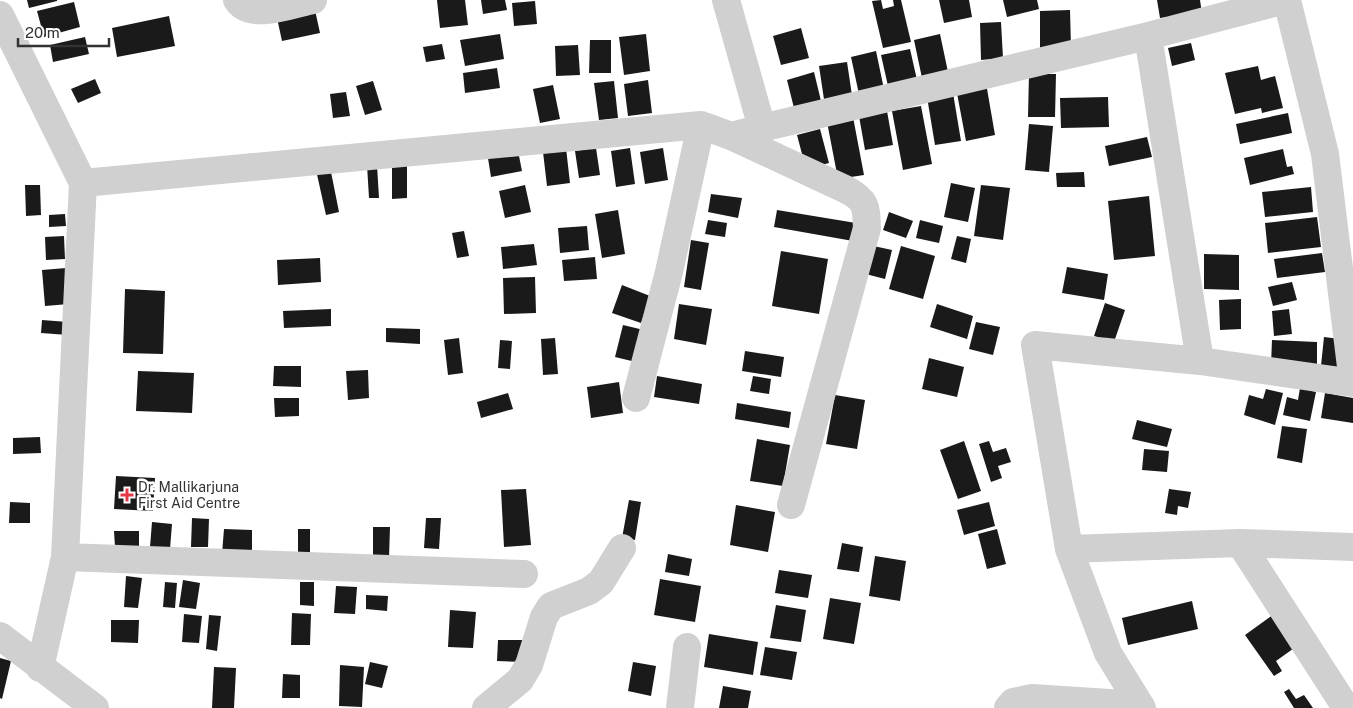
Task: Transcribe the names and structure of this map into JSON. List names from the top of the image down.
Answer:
{
  "places": {
    "health": ["Dr. Mallikarjuna First Aid Centre"]
  },
  "scale_bar": "20 m"
}
